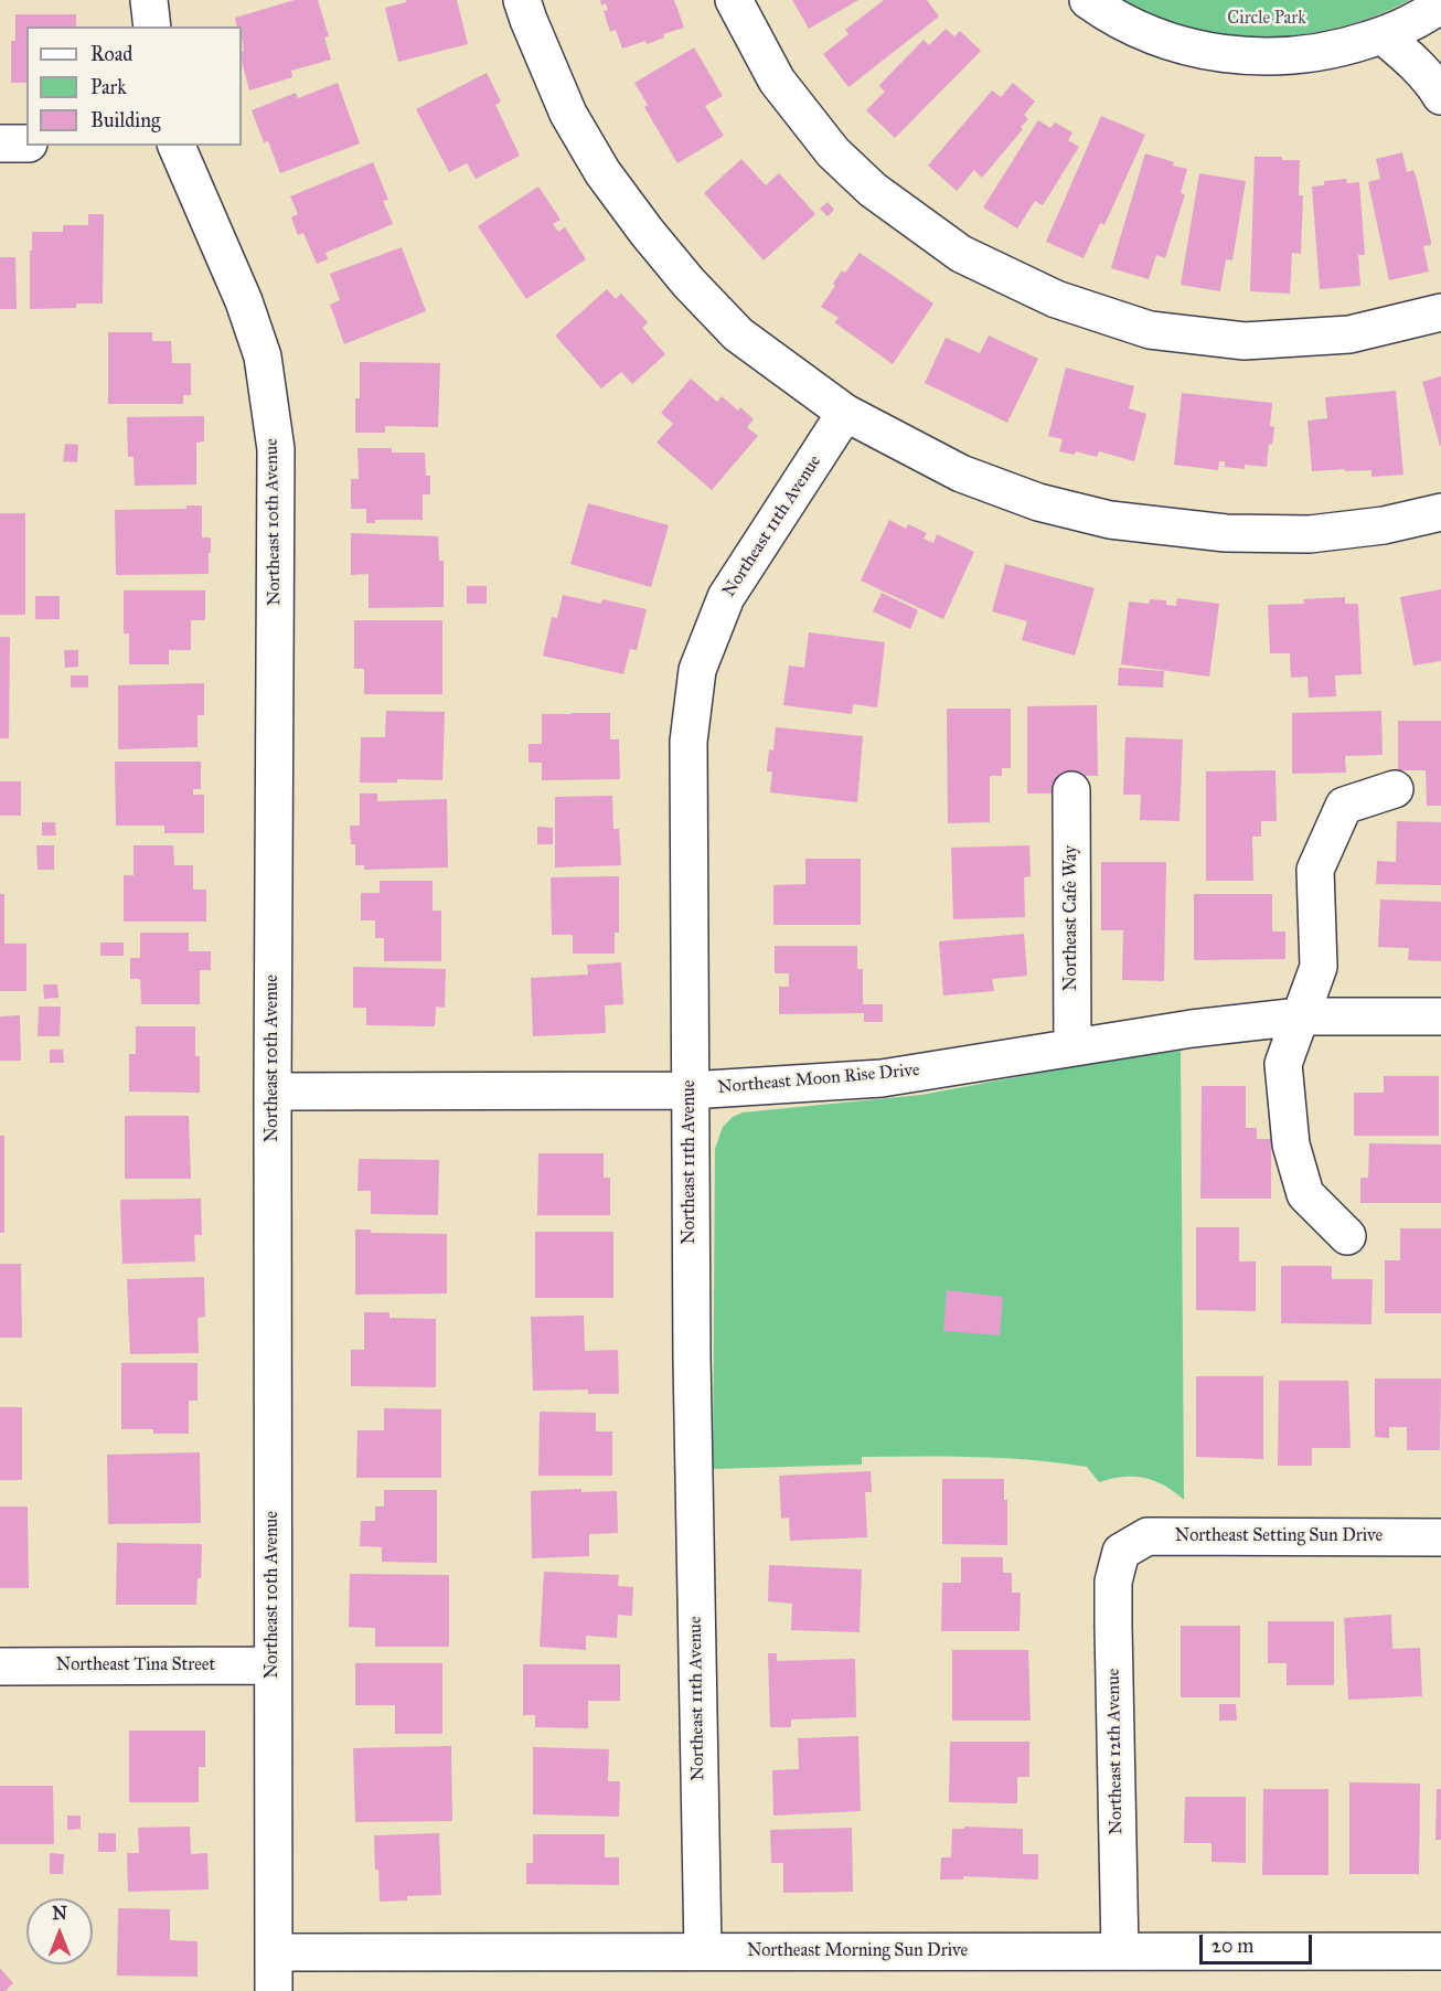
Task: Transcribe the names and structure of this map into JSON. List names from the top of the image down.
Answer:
{
  "streets": {
    "street": [
      "Northeast 10th Avenue",
      "Northeast 11th Avenue",
      "Northeast Cafe Way",
      "Northeast Moon Rise Drive",
      "Northeast Setting Sun Drive",
      "Northeast Tina Street",
      "Northeast 12th Avenue",
      "Northeast Morning Sun Drive"
    ]
  },
  "crossings": [
    ["Northeast 10th Avenue", "Northeast Moon Rise Drive"],
    ["Northeast 10th Avenue", "Northeast Tina Street"],
    ["Northeast 10th Avenue", "Northeast Morning Sun Drive"],
    ["Northeast 11th Avenue", "Northeast Moon Rise Drive"],
    ["Northeast 11th Avenue", "Northeast Morning Sun Drive"],
    ["Northeast Cafe Way", "Northeast Moon Rise Drive"],
    ["Northeast Setting Sun Drive", "Northeast 12th Avenue"],
    ["Northeast 12th Avenue", "Northeast Morning Sun Drive"]
  ],
  "parks": ["Circle Park"],
  "legend": ["Road", "Park", "Building"],
  "scale_bar": "20 m",
  "north": "top"
}
